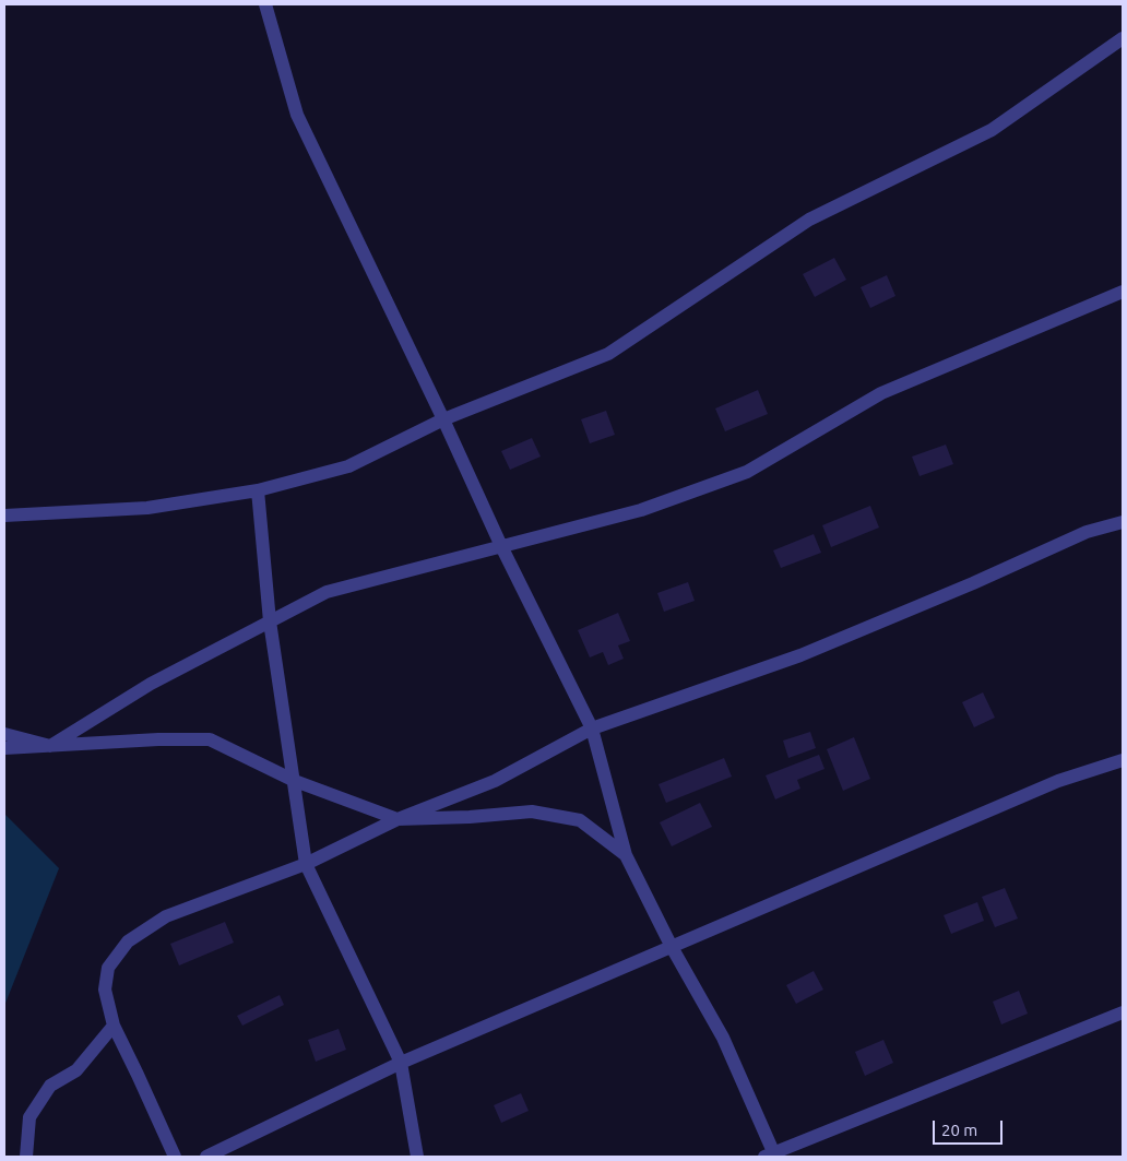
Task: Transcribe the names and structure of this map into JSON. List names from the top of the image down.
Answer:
{
  "scale_bar": "20 m"
}
